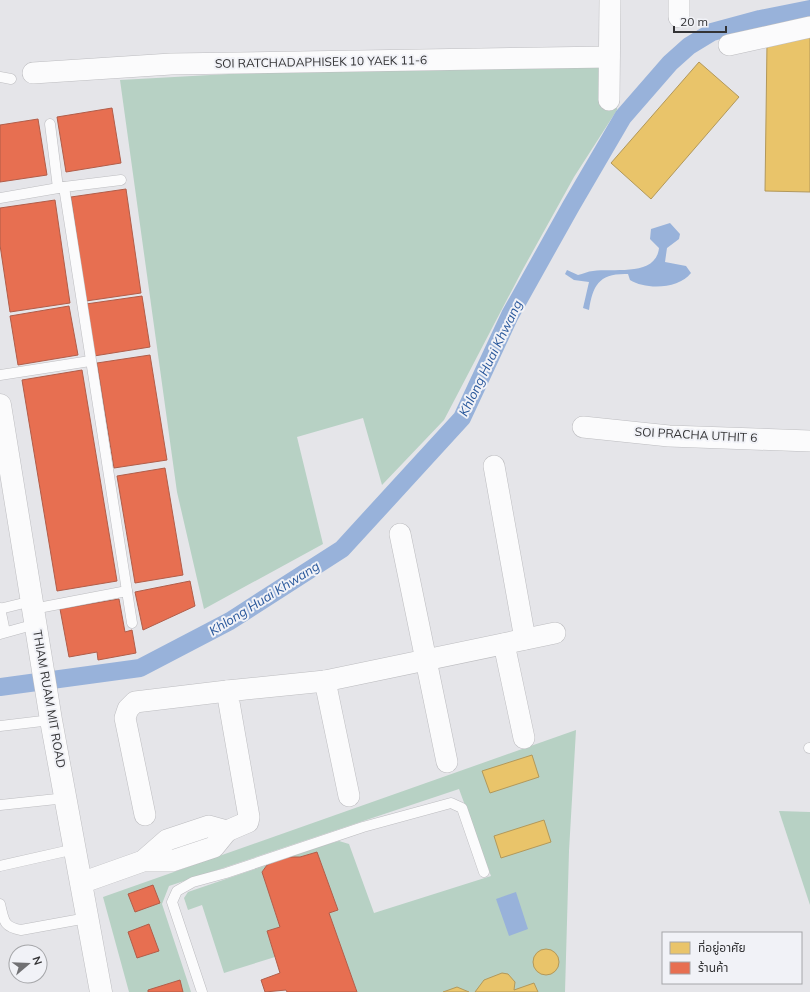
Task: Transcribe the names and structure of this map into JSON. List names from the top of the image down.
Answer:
{
  "streets": {
    "street": ["SOI RATCHADAPHISEK 10 YAEK 11-6", "SOI PRACHA UTHIT 6", "THIAM RUAM MIT ROAD"]
  },
  "water": ["Khlong Huai Khwang"],
  "legend": ["ที่อยู่อาศัย", "ร้านค้า"],
  "scale_bar": "20 m",
  "north": "right"
}
